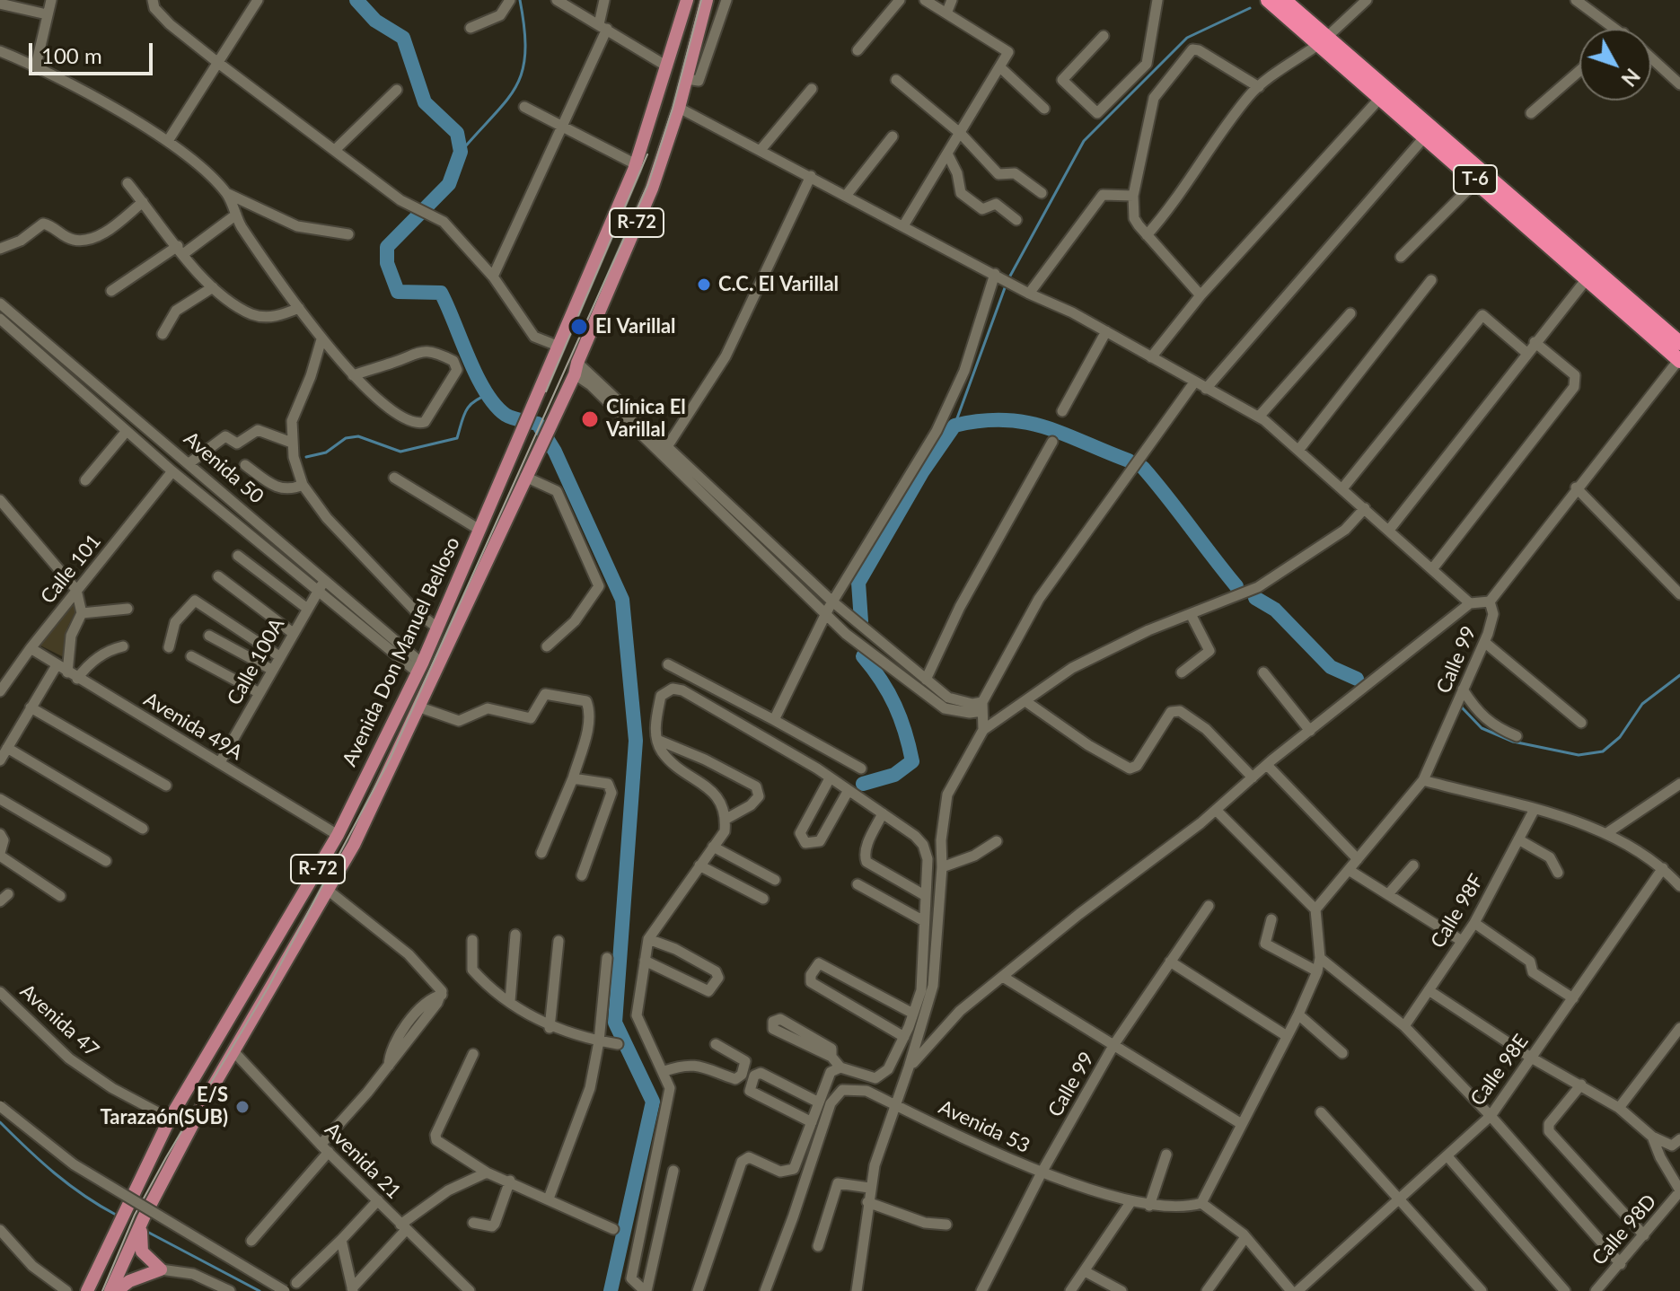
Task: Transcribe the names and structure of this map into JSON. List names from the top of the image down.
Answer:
{
  "streets": {
    "highway": ["T-6"],
    "main road": ["R-72", "Avenida Don Manuel Belloso"],
    "street": [
      "Avenida 50",
      "Calle 101",
      "Calle 99",
      "Calle 100A",
      "Avenida 49A",
      "Calle 98F",
      "Avenida 47",
      "Calle 98E",
      "Avenida 53",
      "Avenida 21",
      "Calle 98D"
    ]
  },
  "crossings": [
    ["Avenida 50", "Calle 101"],
    ["Avenida 50", "Avenida Don Manuel Belloso"],
    ["Avenida 50", "Calle 100A"],
    ["Calle 101", "Avenida 49A"],
    ["Avenida Don Manuel Belloso", "Avenida 49A"],
    ["Avenida Don Manuel Belloso", "Avenida 47"],
    ["Avenida Don Manuel Belloso", "Avenida 21"],
    ["Calle 99", "Avenida 53"],
    ["Calle 100A", "Avenida 49A"]
  ],
  "places": [
    "C.C. El Varillal",
    "El Varillal",
    "Clínica El Varillal",
    "E/S Tarazaón(SUB)"
  ],
  "scale_bar": "100 m",
  "north": "bottom right"
}
